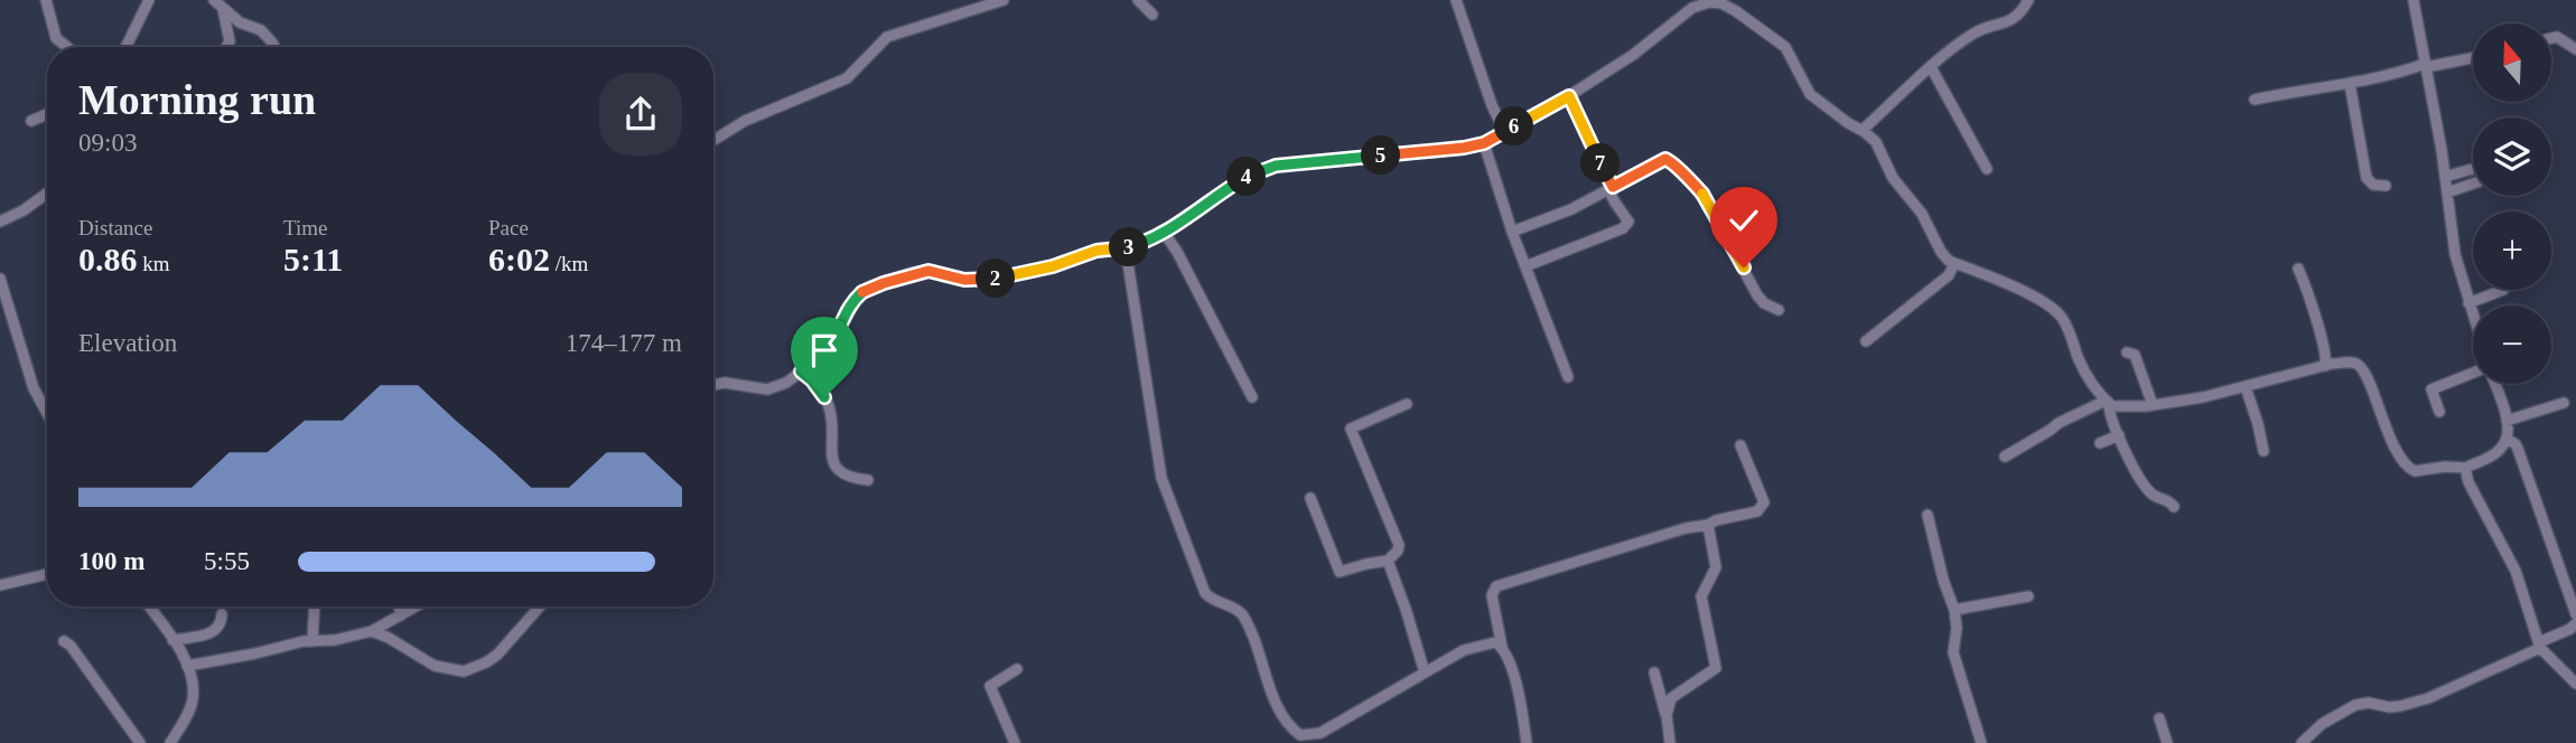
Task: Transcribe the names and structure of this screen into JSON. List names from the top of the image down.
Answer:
{
  "north": "top",
  "page": {
    "map_buttons": ["+", "−"],
    "heading": ["Morning run", "09:03"],
    "pins": [
      "6",
      "5",
      "7",
      "4",
      "3",
      "2"
    ],
    "stats": [
      ["Distance", "0.86 km"],
      ["Time", "5:11"],
      ["Pace", "6:02 /km"]
    ],
    "chart": ["Elevation", "174–177 m"],
    "list": [
      {
        "name": "100 m",
        "note": "5:55"
      }
    ]
  }
}
